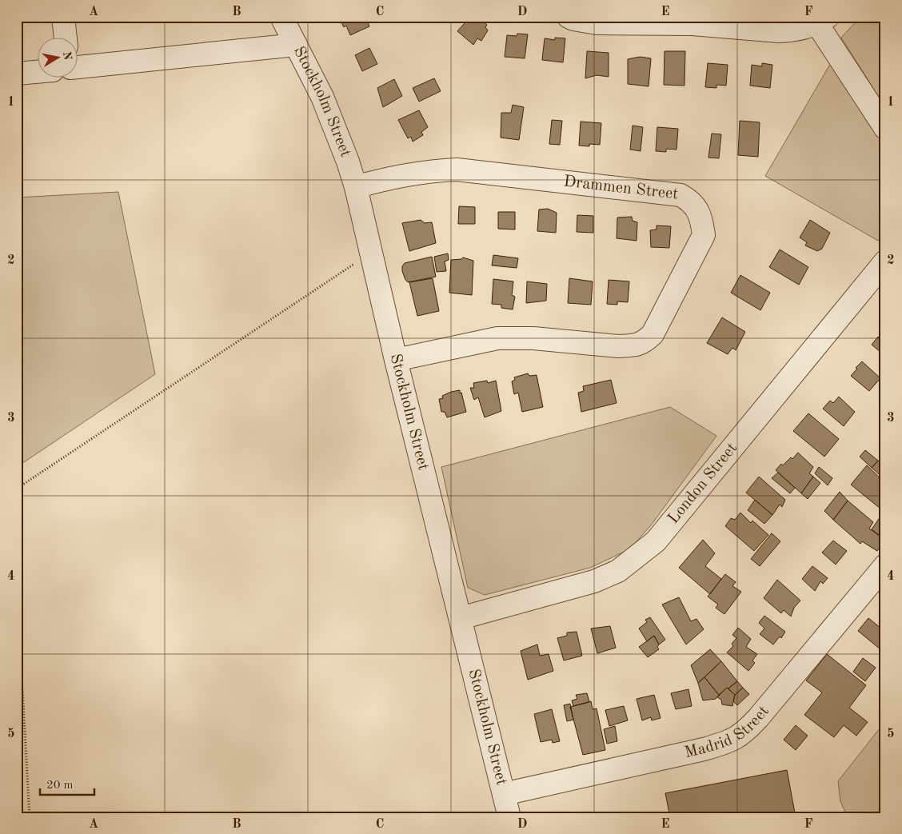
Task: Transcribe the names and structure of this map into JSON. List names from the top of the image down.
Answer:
{
  "streets": {
    "street": [
      "Stockholm Street",
      "Drammen Street",
      "London Street",
      "Madrid Street"
    ]
  },
  "crossings": [
    ["Stockholm Street", "Drammen Street"],
    ["Stockholm Street", "London Street"],
    ["Stockholm Street", "Madrid Street"]
  ],
  "scale_bar": "20 m",
  "north": "right",
  "grid": {
    "columns": [
      "A",
      "B",
      "C",
      "D",
      "E",
      "F"
    ],
    "rows": [
      "1",
      "2",
      "3",
      "4",
      "5"
    ]
  }
}
